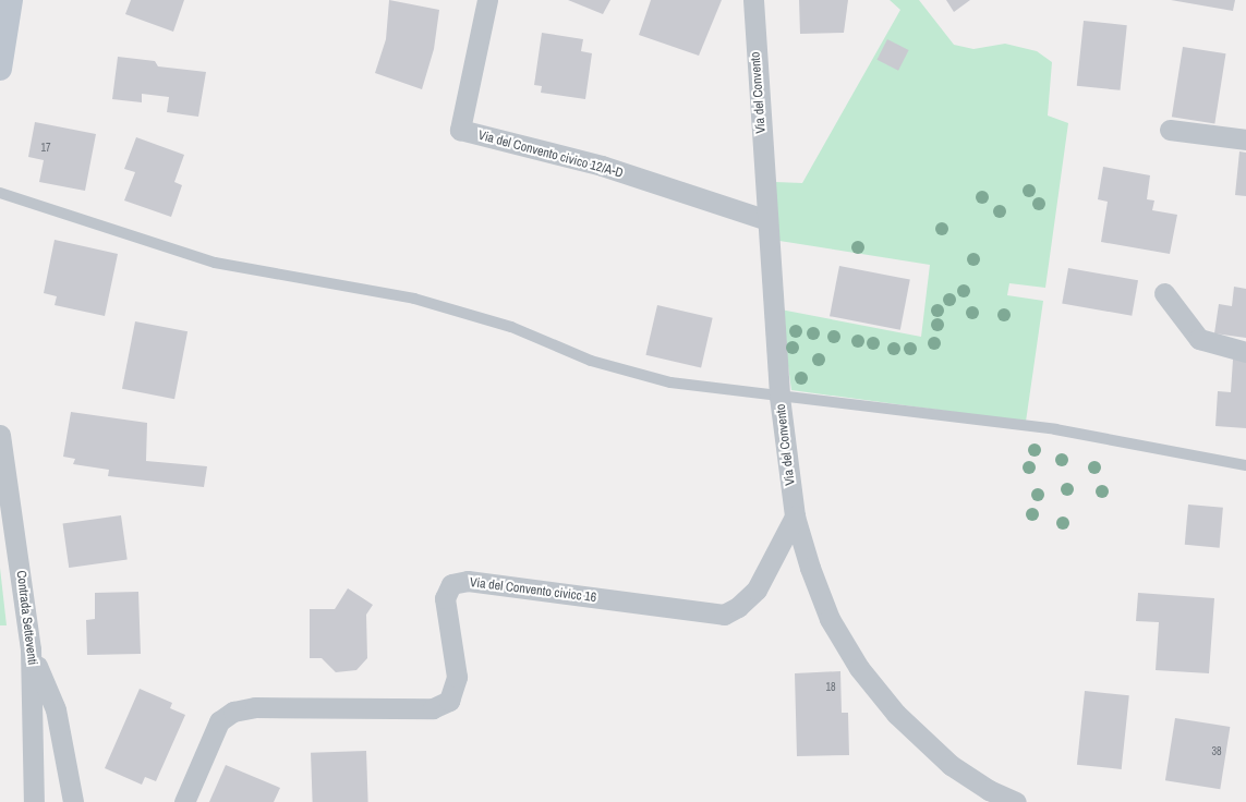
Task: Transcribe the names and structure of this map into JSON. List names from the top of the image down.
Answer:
{
  "streets": {
    "street": [
      "Via del Convento",
      "Via del Convento civico 12/A-D",
      "Via del Convento civicc 16",
      "Contrada Setteventi"
    ]
  },
  "crossings": [
    ["Via del Convento", "Via del Convento civico 12/A-D"],
    ["Via del Convento", "Via del Convento civicc 16"]
  ],
  "house_numbers": ["17", "18", "38"]
}
